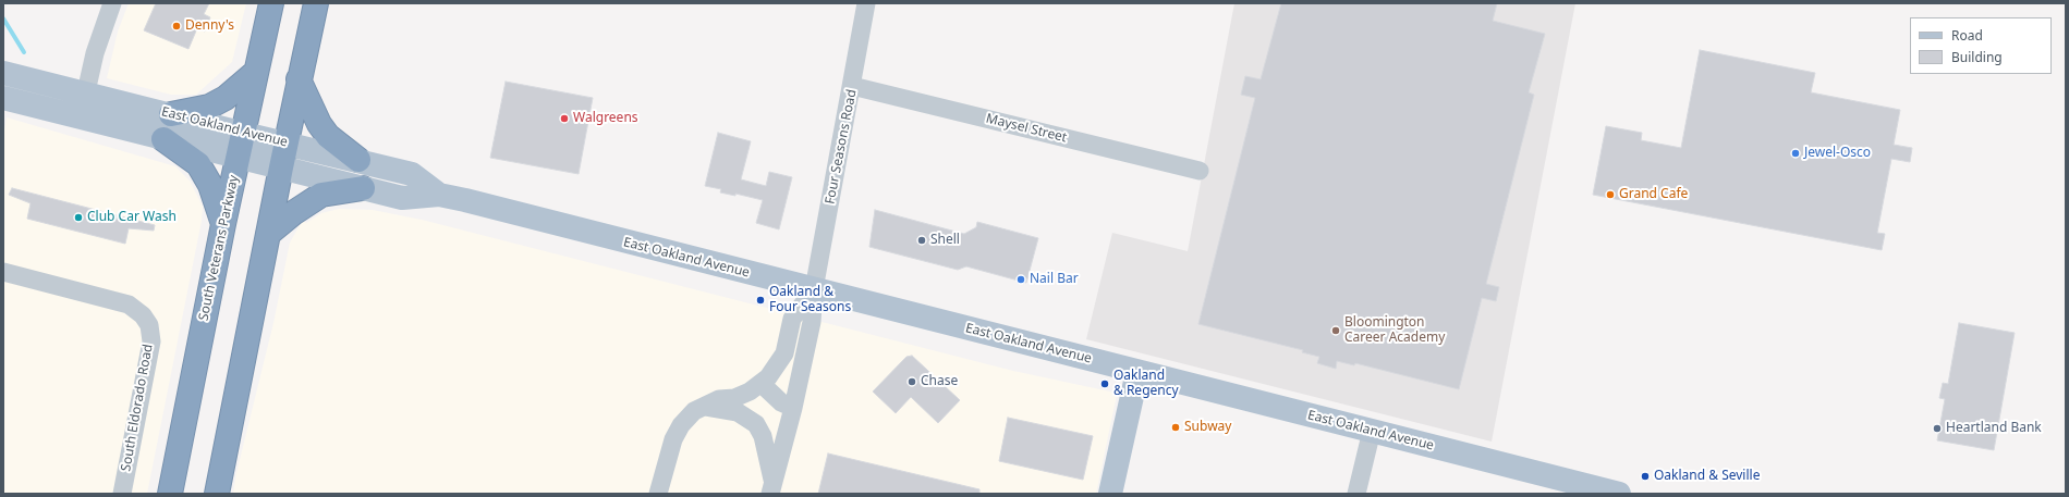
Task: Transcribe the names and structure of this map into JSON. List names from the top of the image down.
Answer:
{
  "streets": {
    "highway": ["South Veterans Parkway"],
    "main road": ["East Oakland Avenue"],
    "street": ["Maysel Street", "Four Seasons Road", "South Eldorado Road"]
  },
  "crossings": [
    ["East Oakland Avenue", "Four Seasons Road"],
    ["East Oakland Avenue", "South Veterans Parkway"],
    ["Maysel Street", "Four Seasons Road"]
  ],
  "places": [
    "Denny's",
    "Walgreens",
    "Jewel-Osco",
    "Grand Cafe",
    "Club Car Wash",
    "Shell",
    "Nail Bar",
    "Oakland & Four Seasons",
    "Bloomington Career Academy",
    "Chase",
    "Oakland & Regency",
    "Subway",
    "Heartland Bank",
    "Oakland & Seville"
  ],
  "legend": ["Road", "Building"]
}
